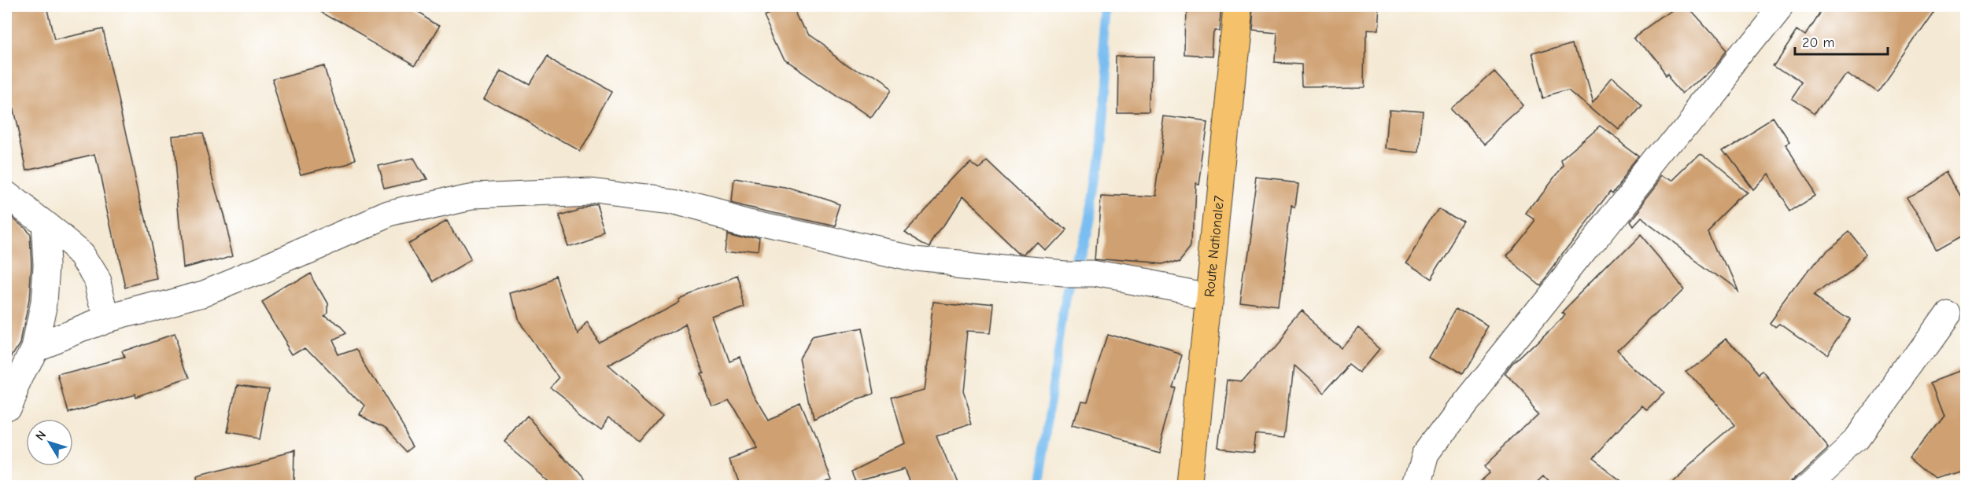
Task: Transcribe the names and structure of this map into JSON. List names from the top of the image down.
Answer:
{
  "streets": {
    "main road": ["Route Nationale7"]
  },
  "scale_bar": "20 m",
  "north": "top left"
}
